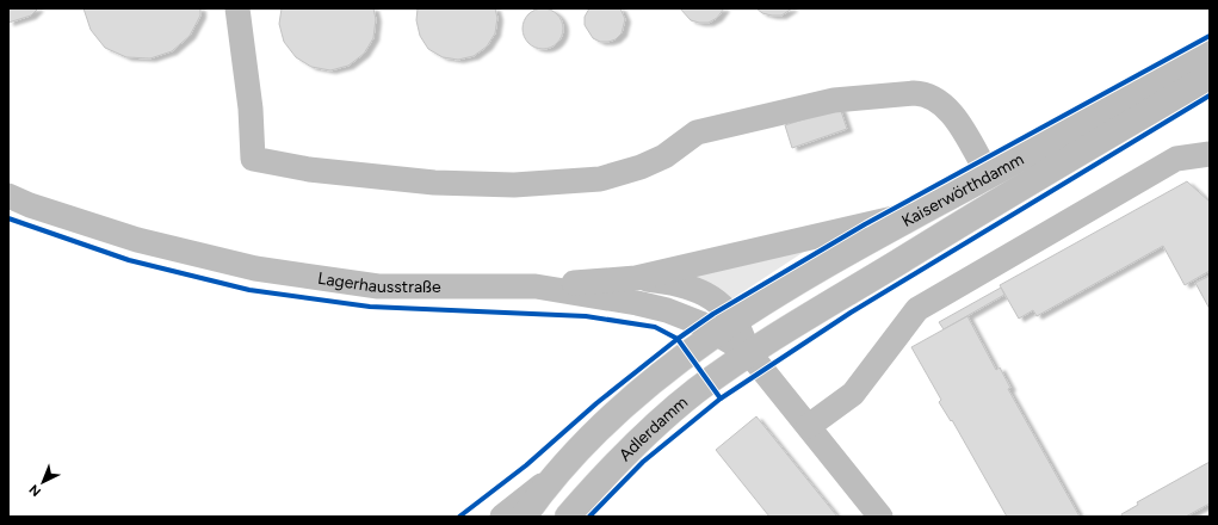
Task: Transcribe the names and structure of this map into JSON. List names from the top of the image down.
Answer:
{
  "streets": {
    "main road": ["Kaiserwörthdamm", "Adlerdamm"],
    "street": ["Lagerhausstraße"]
  },
  "crossings": [
    ["Kaiserwörthdamm", "Lagerhausstraße"],
    ["Kaiserwörthdamm", "Adlerdamm"],
    ["Lagerhausstraße", "Adlerdamm"]
  ],
  "north": "bottom left"
}
